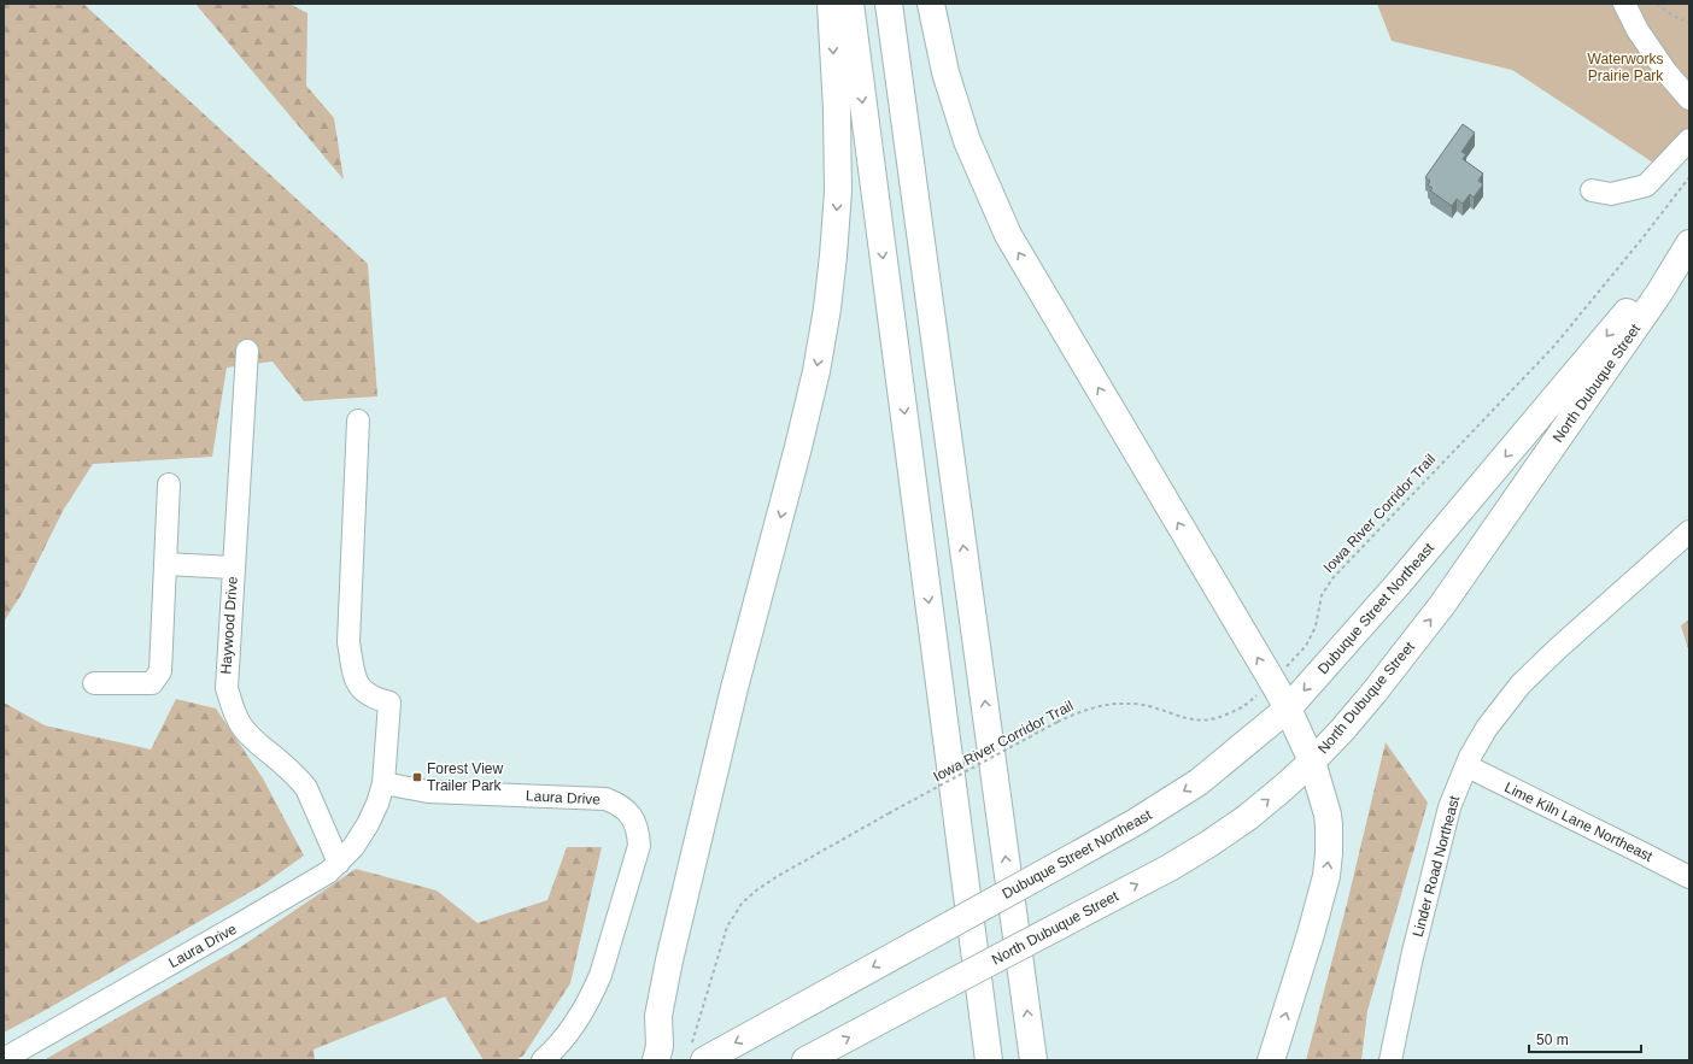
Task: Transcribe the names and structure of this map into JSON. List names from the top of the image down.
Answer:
{
  "streets": {
    "main road": ["North Dubuque Street", "Dubuque Street Northeast"],
    "street": [
      "Haywood Drive",
      "Laura Drive",
      "Lime Kiln Lane Northeast",
      "Linder Road Northeast"
    ],
    "path": ["Iowa River Corridor Trail"]
  },
  "crossings": [
    ["Iowa River Corridor Trail", "Dubuque Street Northeast"],
    ["Haywood Drive", "Laura Drive"],
    ["Lime Kiln Lane Northeast", "Linder Road Northeast"]
  ],
  "one_way": ["North Dubuque Street", "Dubuque Street Northeast"],
  "parks": ["Waterworks Prairie Park"],
  "places": {
    "transit": ["Forest View Trailer Park"]
  },
  "scale_bar": "50 m"
}
